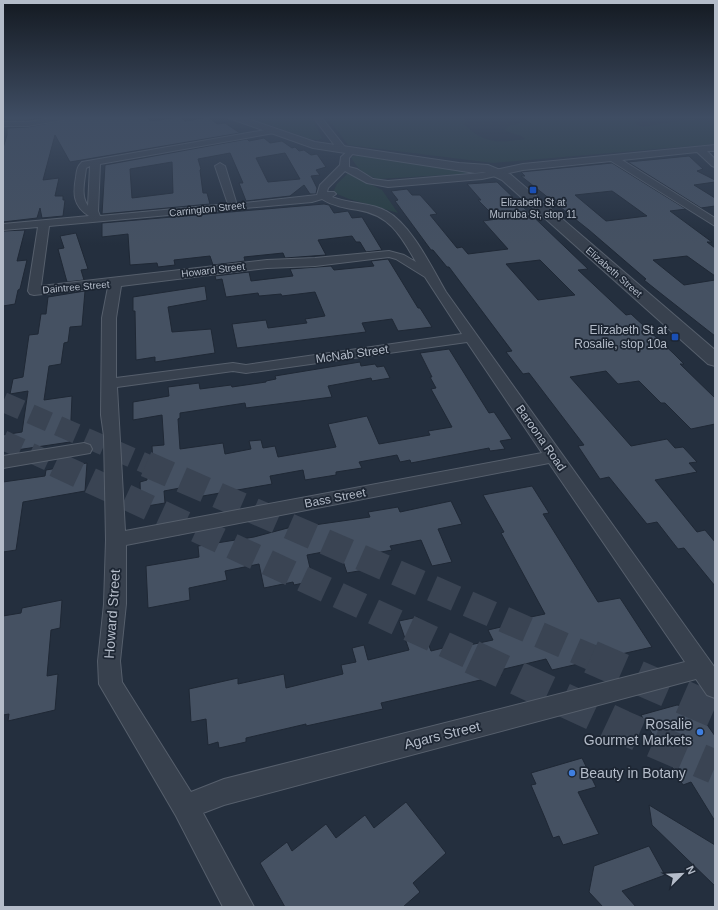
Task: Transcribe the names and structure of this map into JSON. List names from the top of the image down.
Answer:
{
  "streets": {
    "street": [
      "Carrington Street",
      "Howard Street",
      "Elizabeth Street",
      "Daintree Street",
      "McNab Street",
      "Baroona Road",
      "Bass Street",
      "Agars Street"
    ]
  },
  "crossings": [
    ["Carrington Street", "Daintree Street"],
    ["Carrington Street", "Baroona Road"],
    ["Howard Street", "Daintree Street"],
    ["Howard Street", "McNab Street"],
    ["Howard Street", "Baroona Road"],
    ["Howard Street", "Bass Street"],
    ["Howard Street", "Agars Street"],
    ["McNab Street", "Baroona Road"],
    ["Baroona Road", "Bass Street"],
    ["Baroona Road", "Agars Street"]
  ],
  "places": {
    "transit": ["Elizabeth St at Murruba St, stop 11", "Elizabeth St at Rosalie, stop 10a"],
    "other": ["Rosalie Gourmet Markets", "Beauty in Botany"]
  },
  "north": "top right"
}
